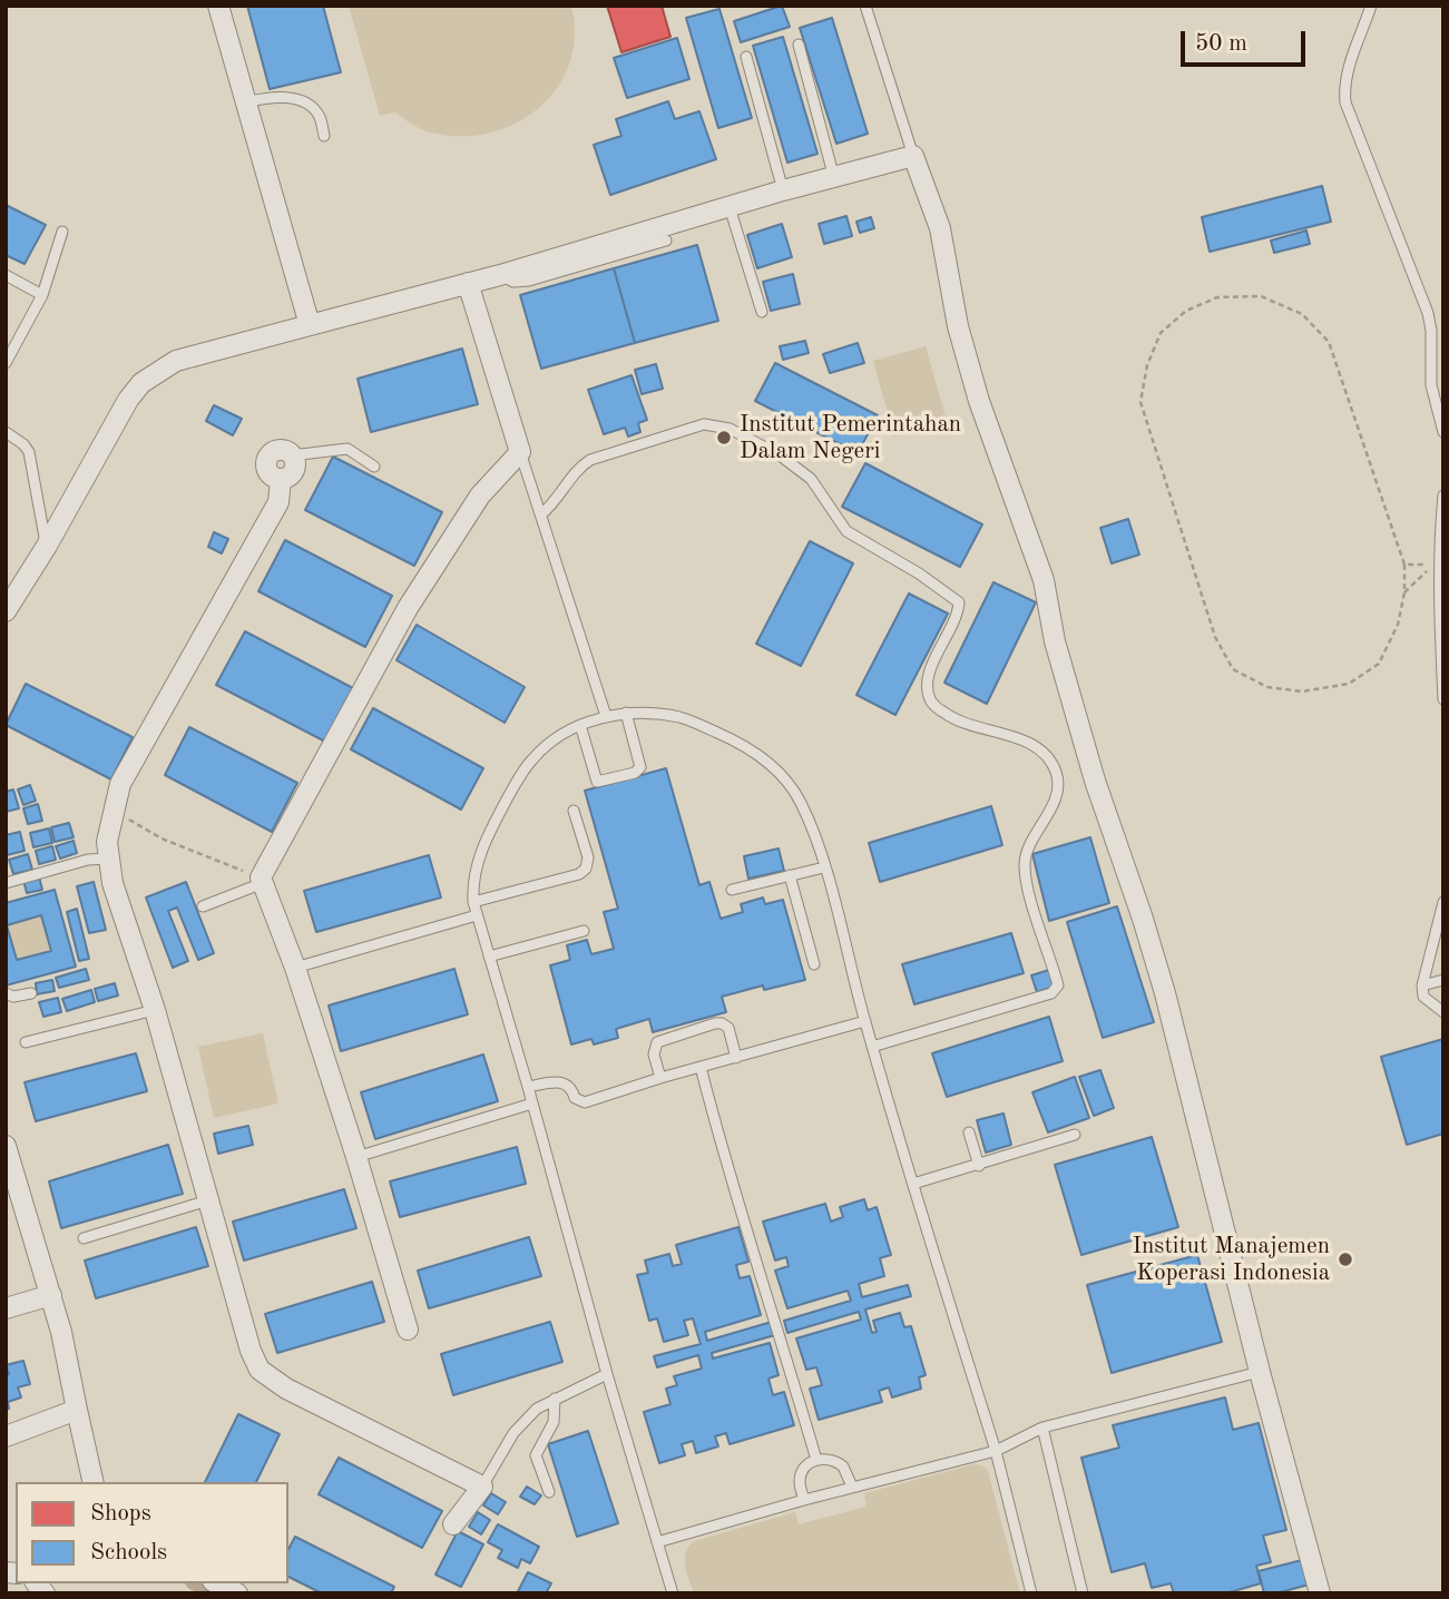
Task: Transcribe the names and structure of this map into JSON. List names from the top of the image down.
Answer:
{
  "places": ["Institut Pemerintahan Dalam Negeri", "Institut Manajemen Koperasi Indonesia"],
  "legend": ["Shops", "Schools"],
  "scale_bar": "50 m"
}
